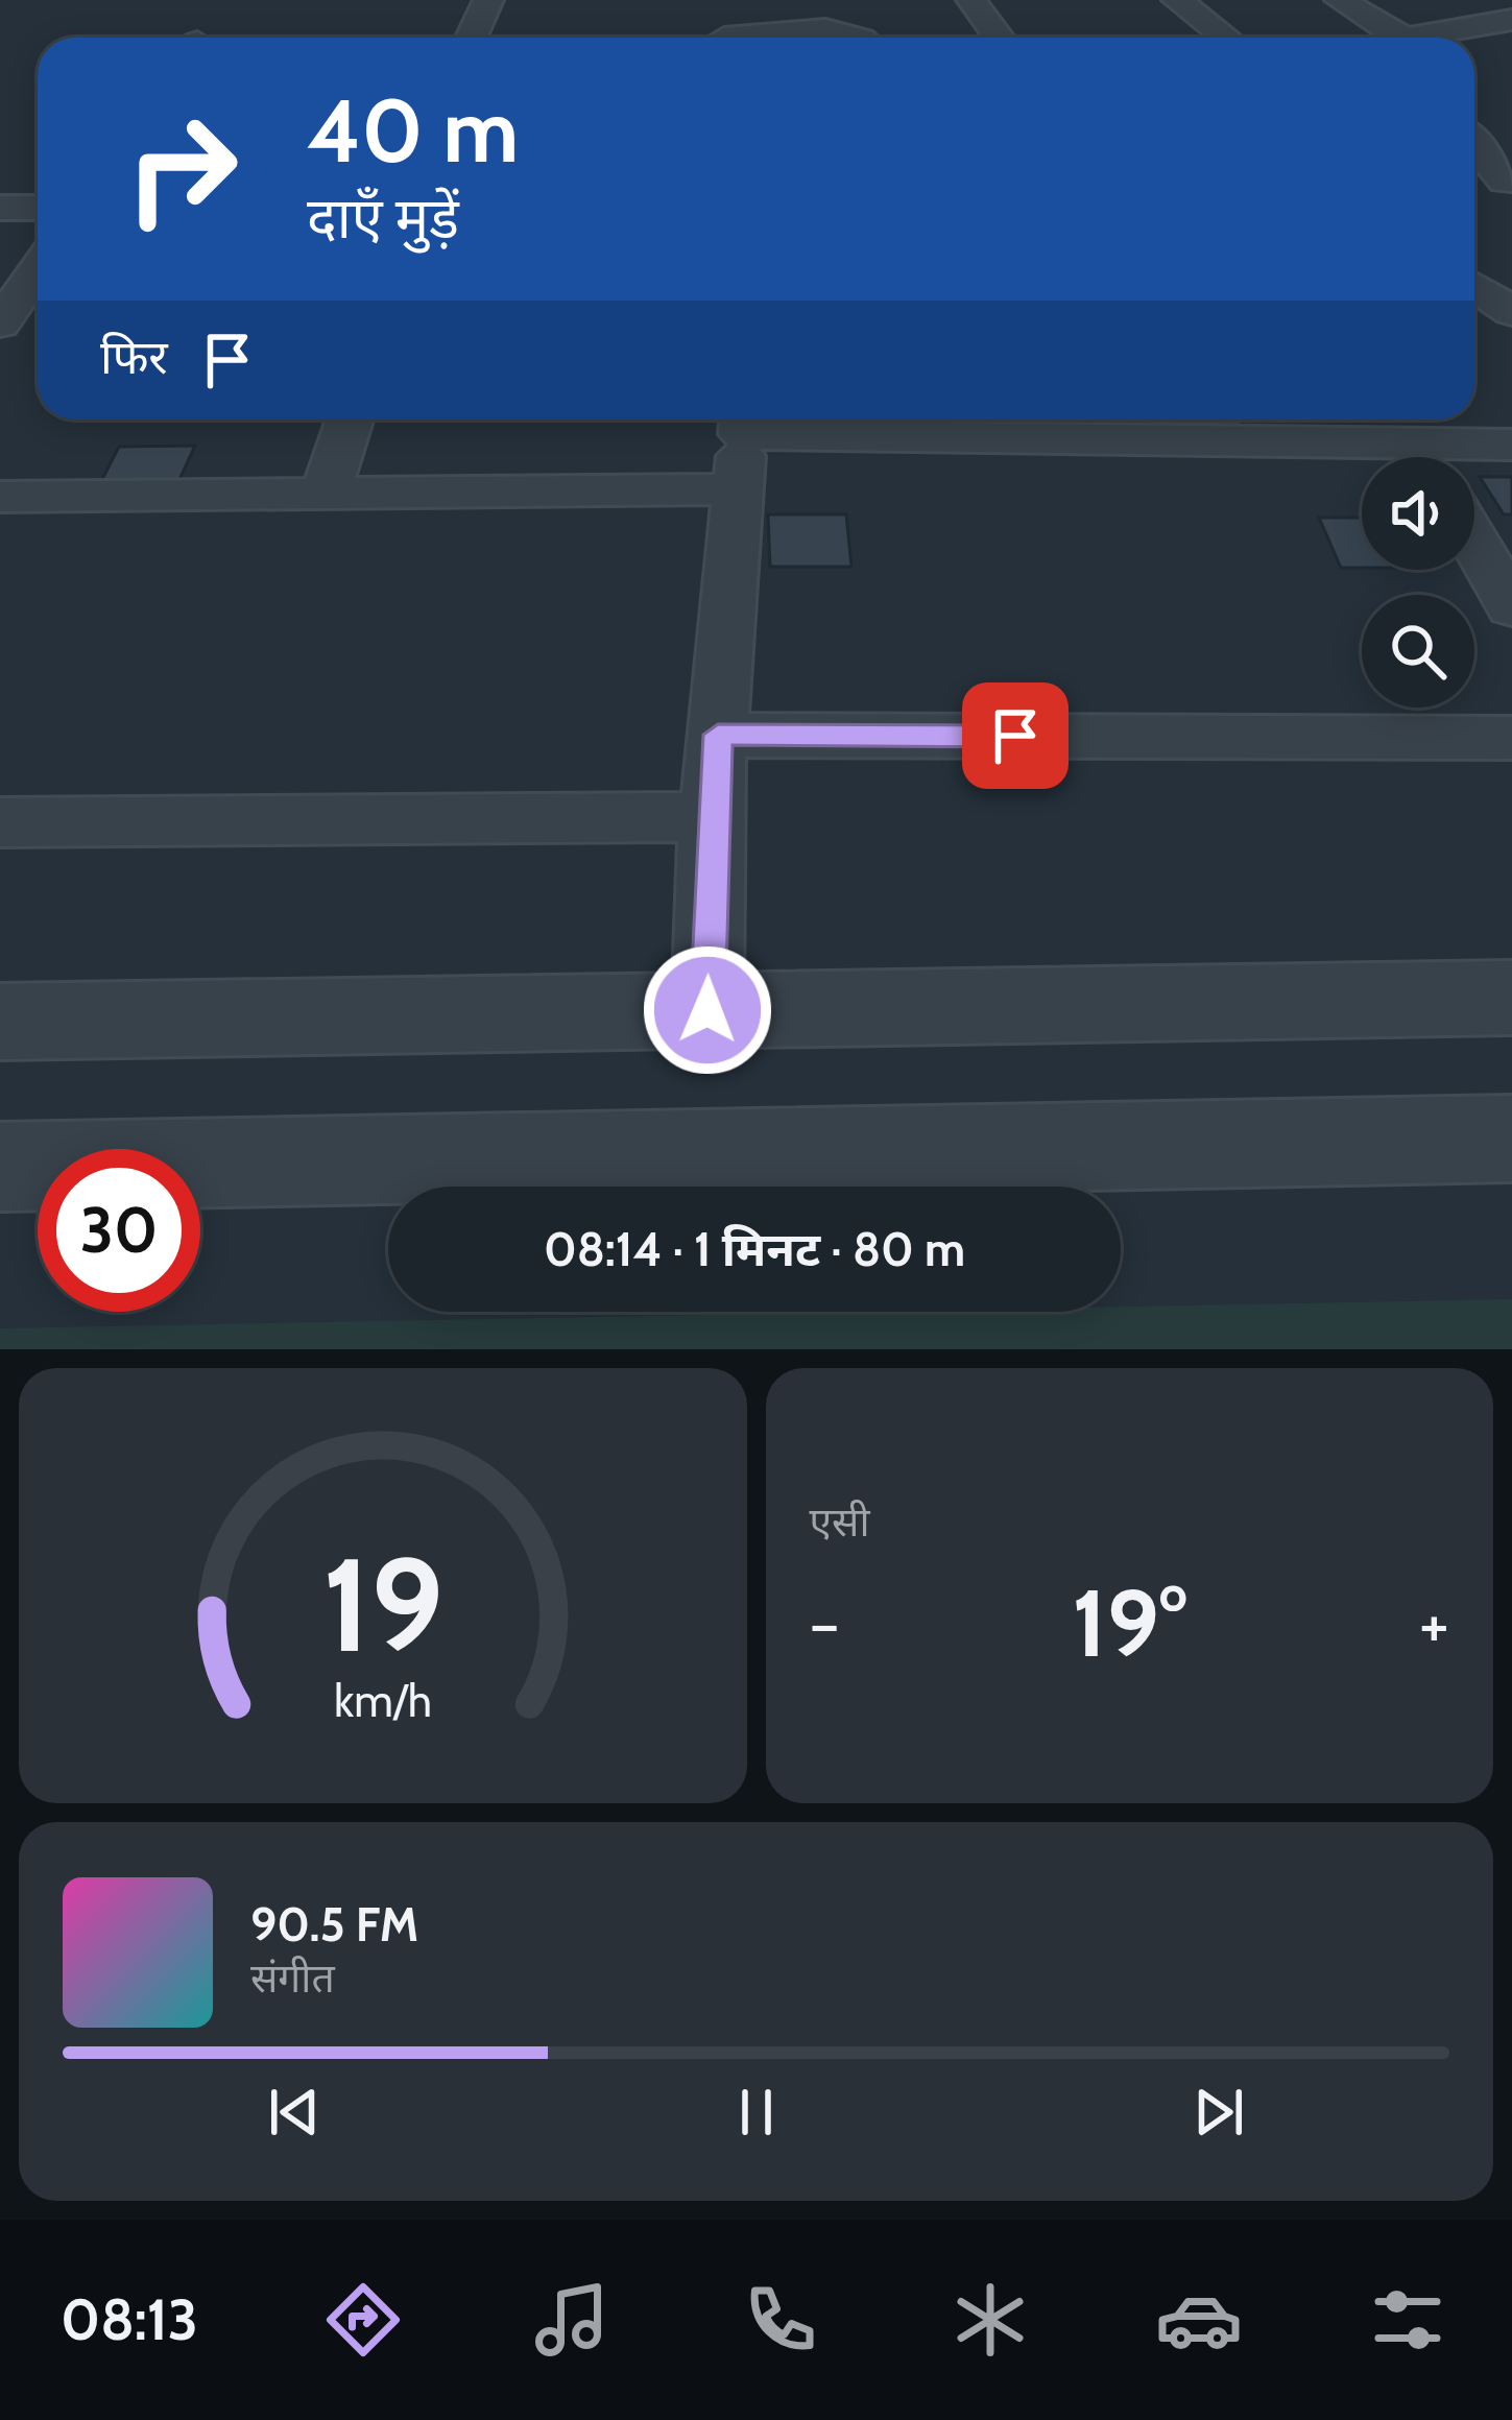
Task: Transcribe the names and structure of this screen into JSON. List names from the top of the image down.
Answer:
{
  "page": {
    "turn": ["40 m", "दाएँ मुड़ें"],
    "then": "फिर",
    "limit": "30",
    "trip": "08:14 · 1 मिनट · 80 m",
    "tile": "एसी",
    "heat": ["−", "19°", "+"],
    "song": ["90.5 FM", "संगीत"],
    "tabs": "08:13",
    "gauge": ["19", "km/h"]
  }
}
